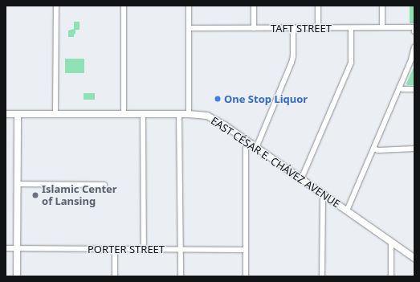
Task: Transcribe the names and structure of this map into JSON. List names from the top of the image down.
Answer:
{
  "streets": {
    "street": ["TAFT STREET", "EAST CÉSAR E. CHÁVEZ AVENUE", "PORTER STREET"]
  },
  "places": ["One Stop Liquor", "Islamic Center of Lansing"]
}
